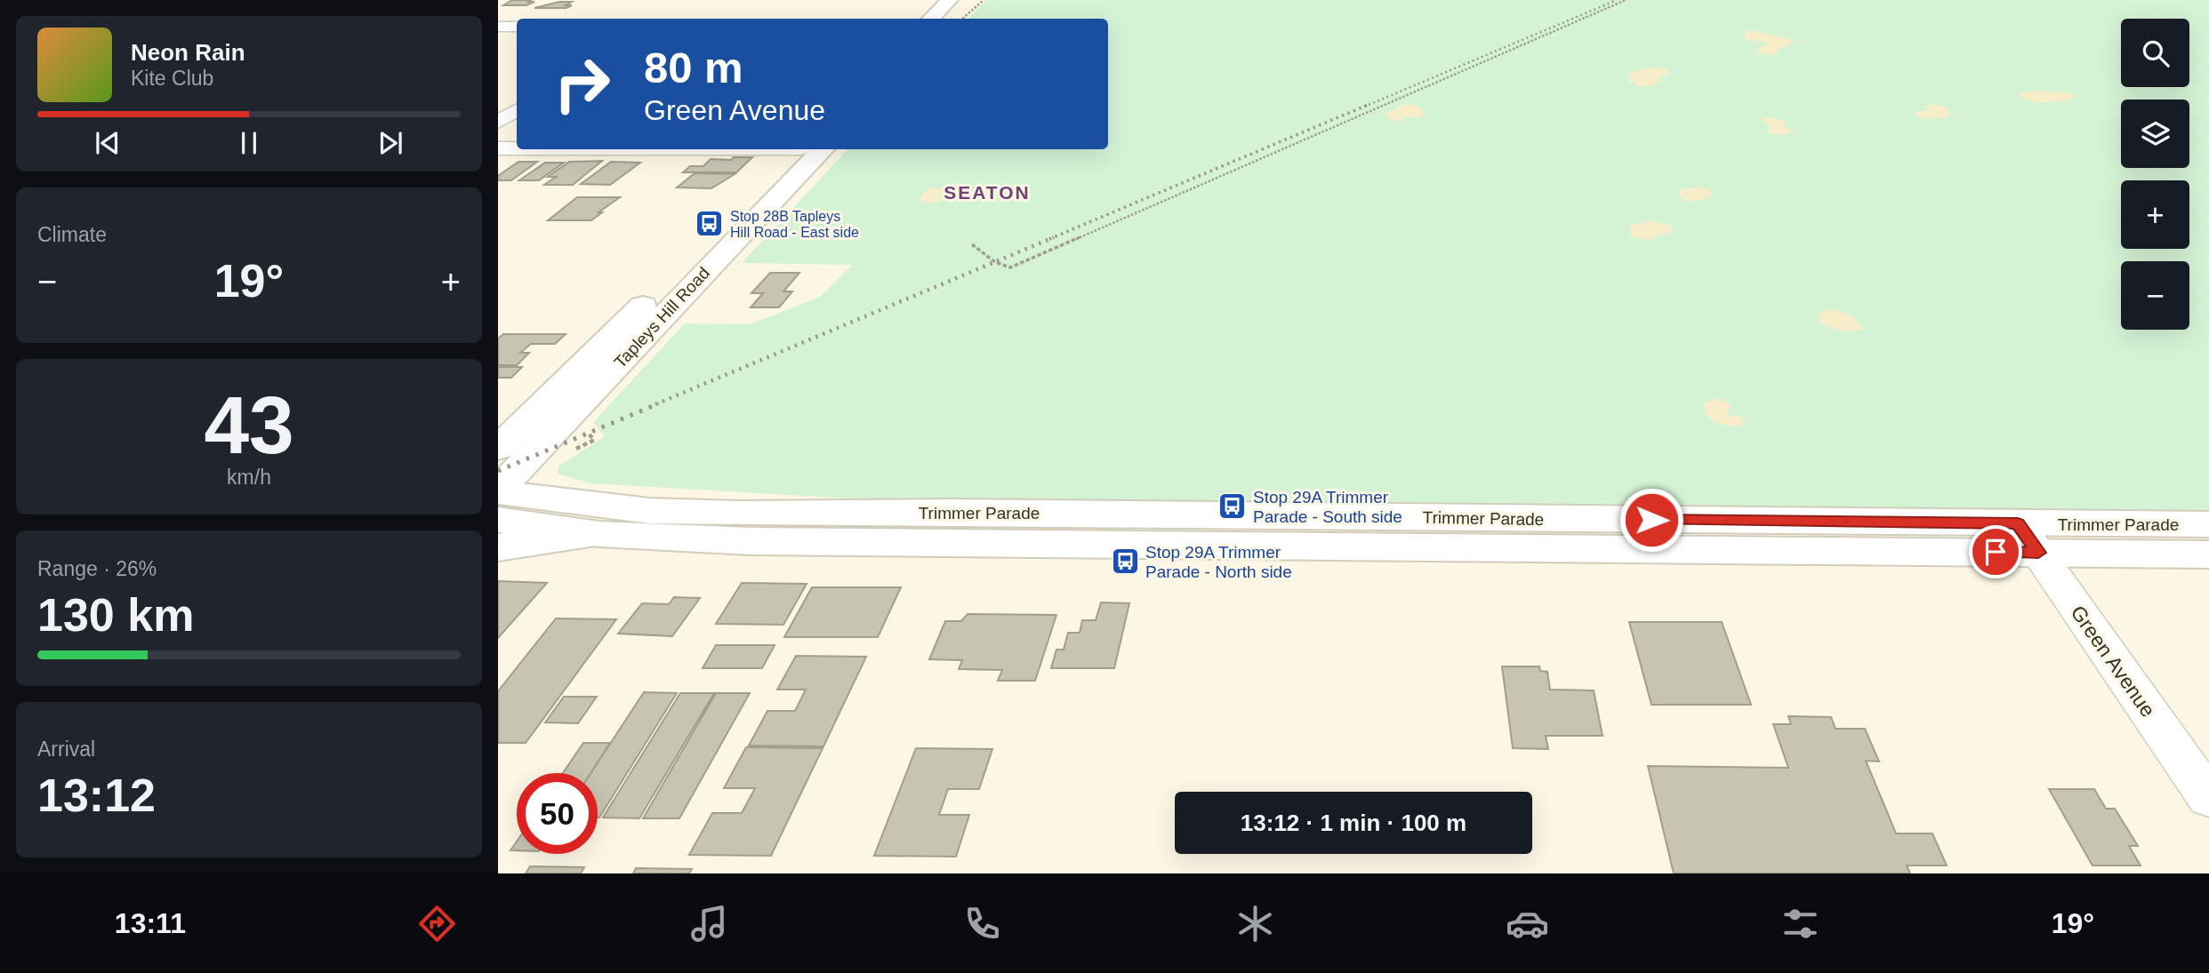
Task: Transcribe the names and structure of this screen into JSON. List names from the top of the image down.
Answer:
{
  "streets": {
    "main road": ["Tapleys Hill Road", "Trimmer Parade"],
    "street": ["Green Avenue"]
  },
  "crossings": [
    ["Tapleys Hill Road", "Trimmer Parade"],
    ["Trimmer Parade", "Green Avenue"]
  ],
  "districts": ["SEATON"],
  "places": {
    "bus stop": ["Stop 28B Tapleys Hill Road - East side", "Stop 29A Trimmer Parade - South side", "Stop 29A Trimmer Parade - North side"]
  },
  "page": {
    "map_buttons": ["+", "−"],
    "turn": ["80 m", "Green Avenue"],
    "song": ["Neon Rain", "Kite Club"],
    "tile": [
      "Climate",
      ["43", "km/h"],
      ["Range · 26%", "130 km"],
      ["Arrival", "13:12"]
    ],
    "heat": ["−", "19°", "+"],
    "limit": "50",
    "trip": "13:12 · 1 min · 100 m",
    "tabs": ["13:11", "19°"]
  }
}
